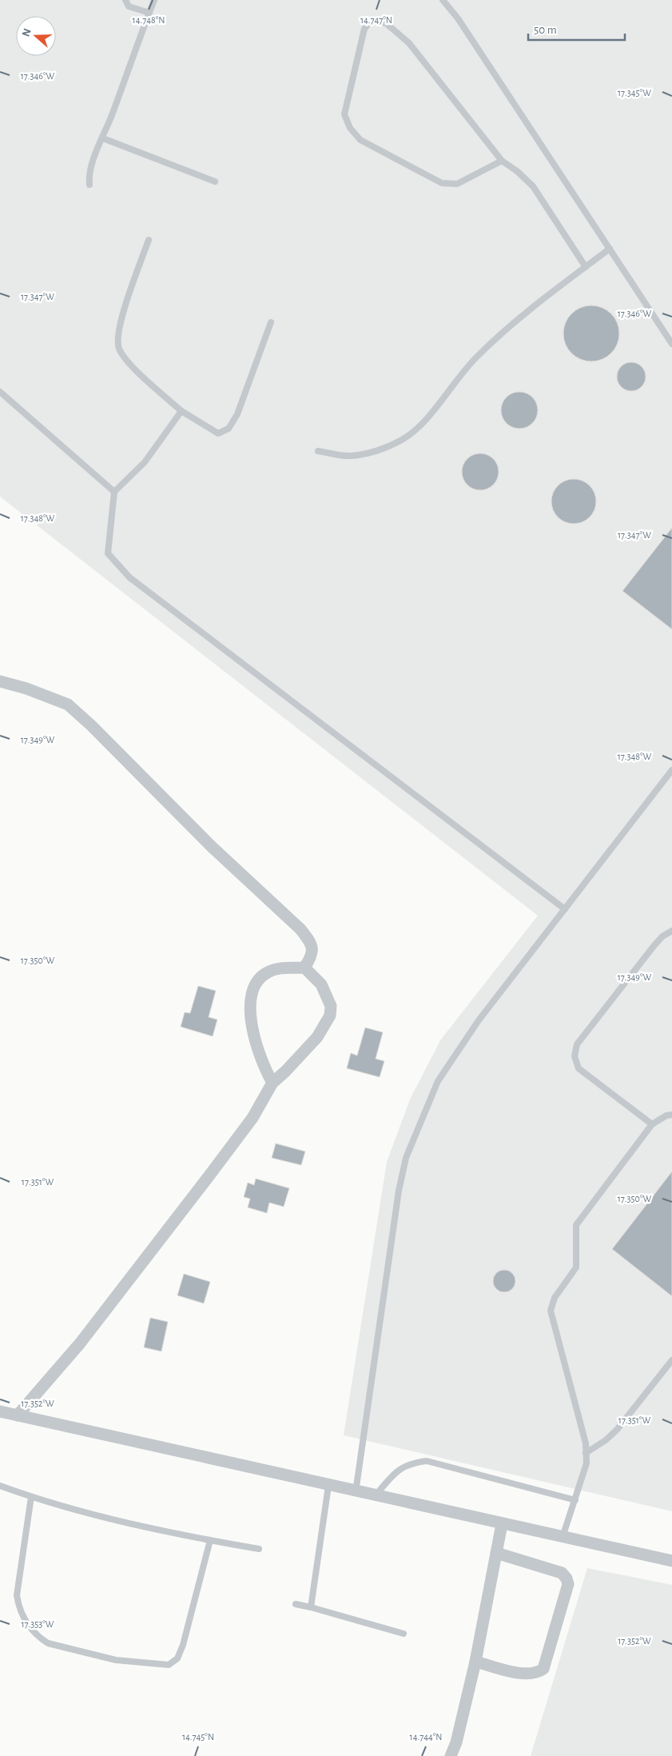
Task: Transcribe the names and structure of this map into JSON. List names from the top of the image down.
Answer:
{
  "scale_bar": "50 m",
  "north": "left",
  "coordinates": [
    "14.748°N",
    "14.747°N",
    "17.346°W",
    "17.345°W",
    "17.347°W",
    "17.348°W",
    "17.349°W",
    "17.350°W",
    "17.351°W",
    "17.352°W",
    "17.353°W",
    "14.745°N",
    "14.744°N"
  ]
}
